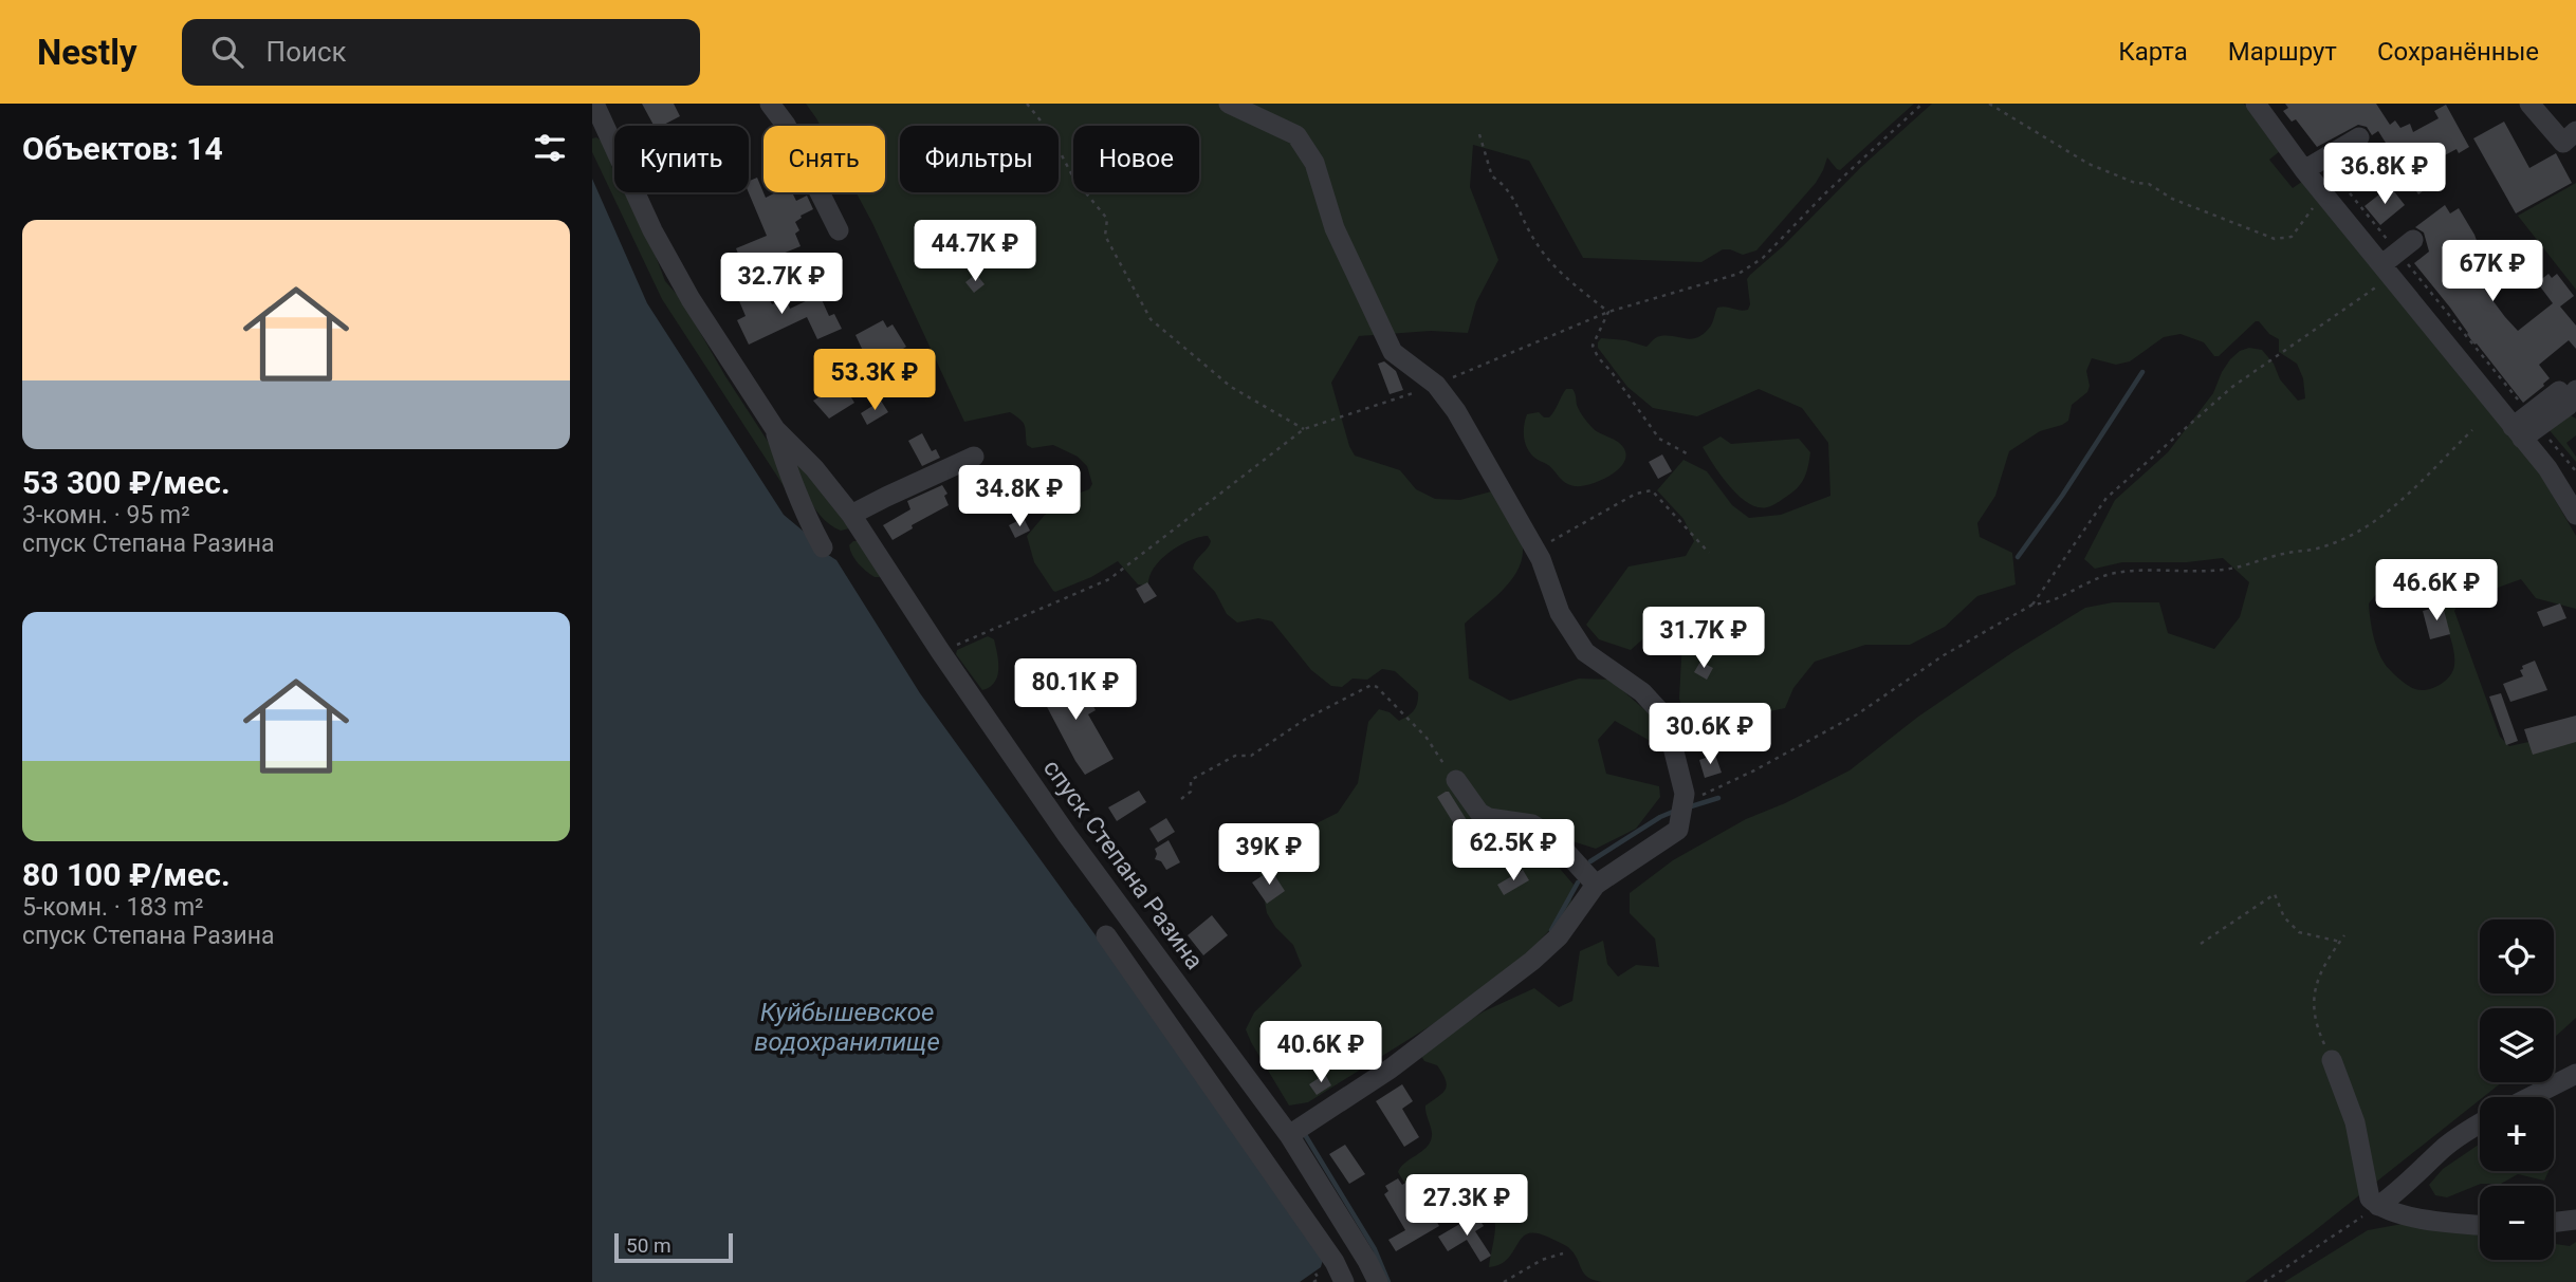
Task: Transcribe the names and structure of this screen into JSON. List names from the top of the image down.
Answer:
{
  "streets": {
    "street": ["спуск Степана Разина"]
  },
  "water": ["Куйбышевское водохранилище"],
  "scale_bar": "50 m",
  "page": {
    "header": "Nestly",
    "search": "Поиск",
    "nav": ["Карта", "Маршрут", "Сохранённые"],
    "heading": "Объектов: 14",
    "chip": [
      "Купить",
      "Снять",
      "Фильтры",
      "Новое"
    ],
    "price": [
      "36.8K ₽",
      "44.7K ₽",
      "67K ₽",
      "32.7K ₽",
      "53.3K ₽",
      "34.8K ₽",
      "46.6K ₽",
      "31.7K ₽",
      "80.1K ₽",
      "30.6K ₽",
      "62.5K ₽",
      "39K ₽",
      "40.6K ₽",
      "27.3K ₽"
    ],
    "list": [
      {
        "name": "53 300 ₽/мес.",
        "note": "3-комн. · 95 m² · спуск Степана Разина"
      },
      {
        "name": "80 100 ₽/мес.",
        "note": "5-комн. · 183 m² · спуск Степана Разина"
      }
    ],
    "map_buttons": ["+", "−"],
    "scale": "50 m"
  }
}
